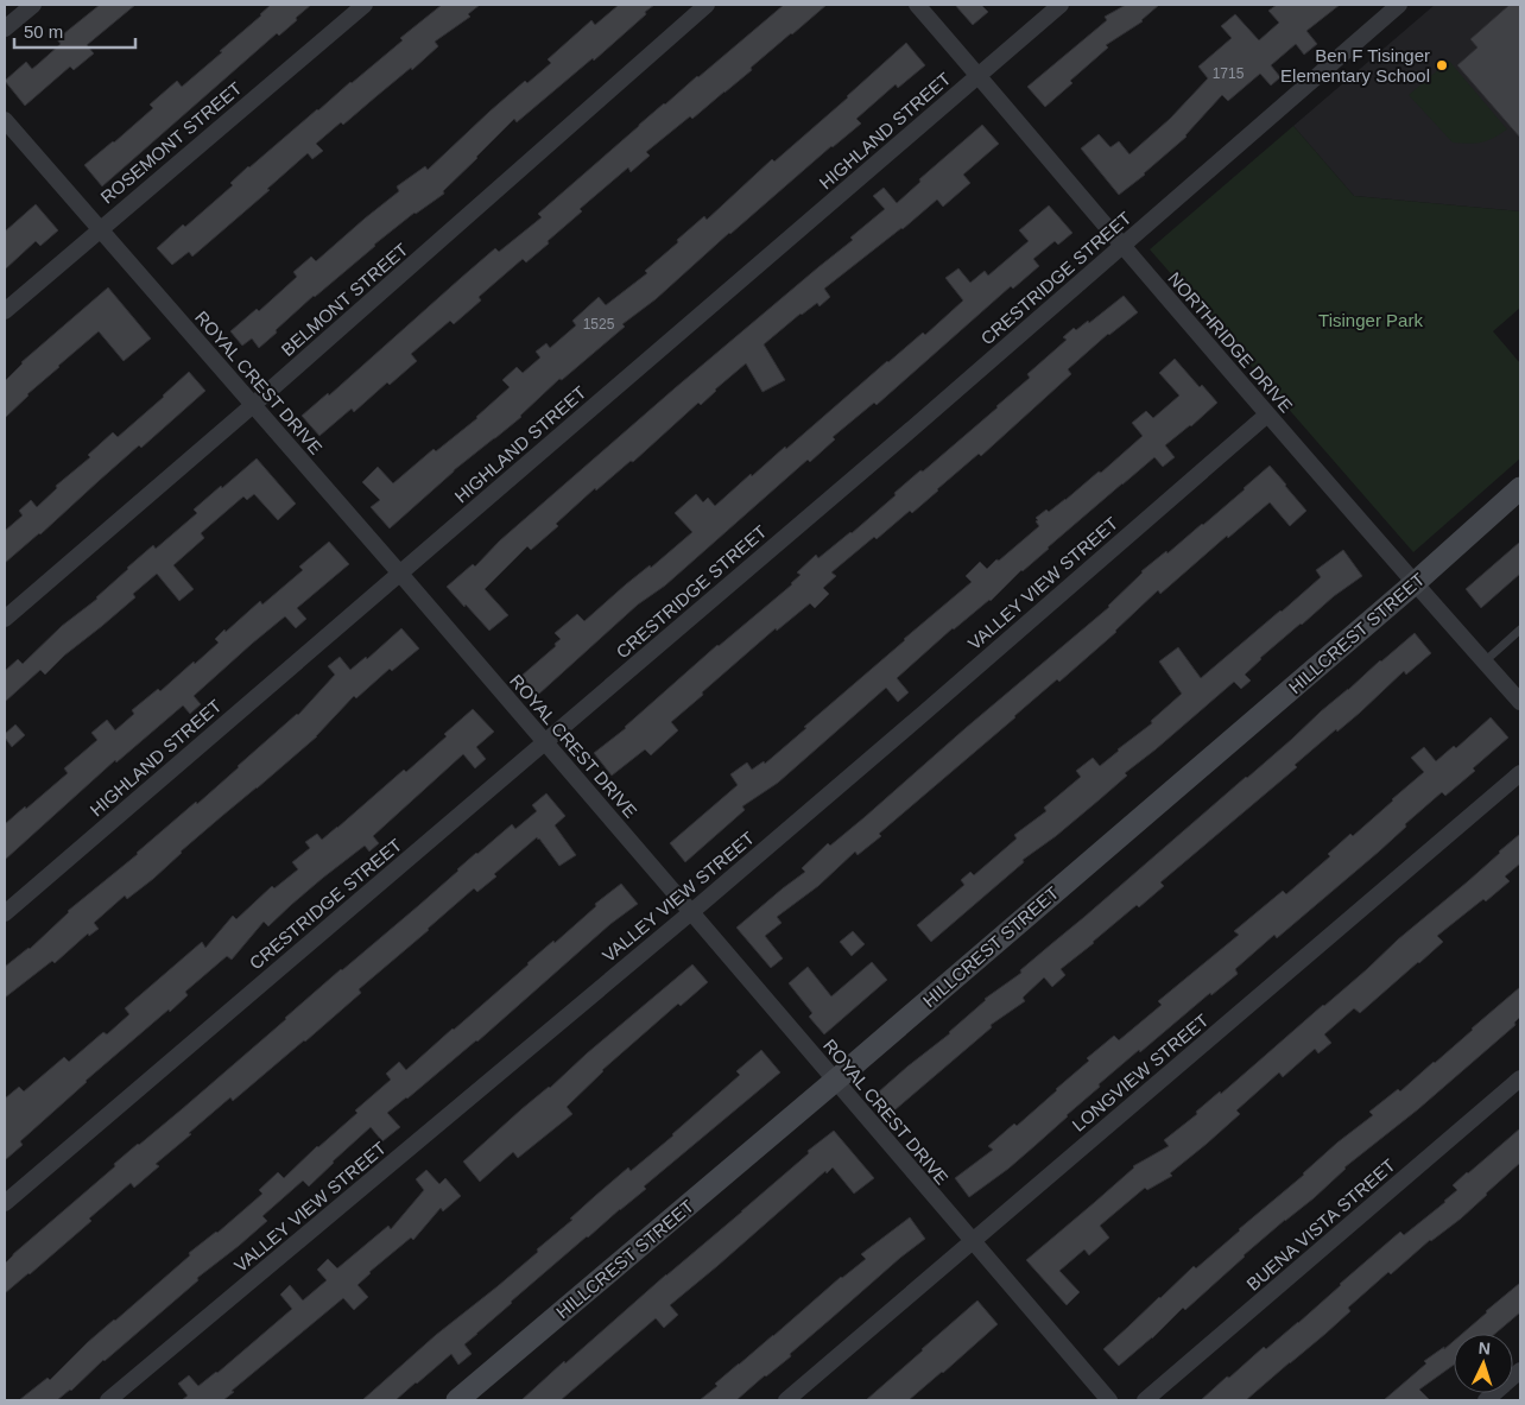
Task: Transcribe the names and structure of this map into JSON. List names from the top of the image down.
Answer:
{
  "streets": {
    "street": [
      "HIGHLAND STREET",
      "ROSEMONT STREET",
      "CRESTRIDGE STREET",
      "BELMONT STREET",
      "NORTHRIDGE DRIVE",
      "ROYAL CREST DRIVE",
      "VALLEY VIEW STREET",
      "HILLCREST STREET",
      "LONGVIEW STREET",
      "BUENA VISTA STREET"
    ]
  },
  "crossings": [
    ["HIGHLAND STREET", "NORTHRIDGE DRIVE"],
    ["HIGHLAND STREET", "ROYAL CREST DRIVE"],
    ["ROSEMONT STREET", "ROYAL CREST DRIVE"],
    ["CRESTRIDGE STREET", "NORTHRIDGE DRIVE"],
    ["CRESTRIDGE STREET", "ROYAL CREST DRIVE"],
    ["BELMONT STREET", "ROYAL CREST DRIVE"],
    ["NORTHRIDGE DRIVE", "VALLEY VIEW STREET"],
    ["NORTHRIDGE DRIVE", "HILLCREST STREET"],
    ["ROYAL CREST DRIVE", "VALLEY VIEW STREET"],
    ["ROYAL CREST DRIVE", "HILLCREST STREET"],
    ["ROYAL CREST DRIVE", "LONGVIEW STREET"]
  ],
  "parks": ["Tisinger Park"],
  "places": ["Ben F Tisinger Elementary School"],
  "house_numbers": ["1715", "1525"],
  "scale_bar": "50 m",
  "north": "top"
}
